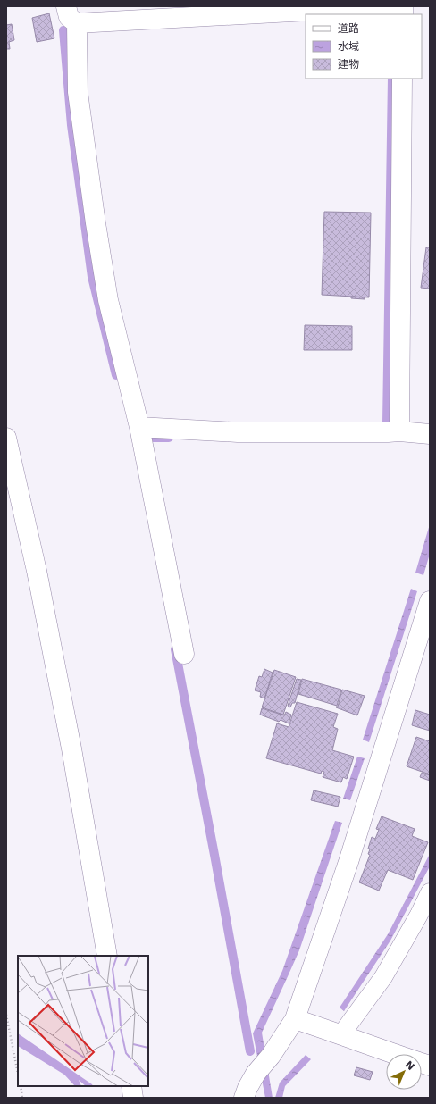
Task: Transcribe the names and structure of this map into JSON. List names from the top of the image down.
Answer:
{
  "legend": ["道路", "水域", "建物"],
  "north": "top right"
}
